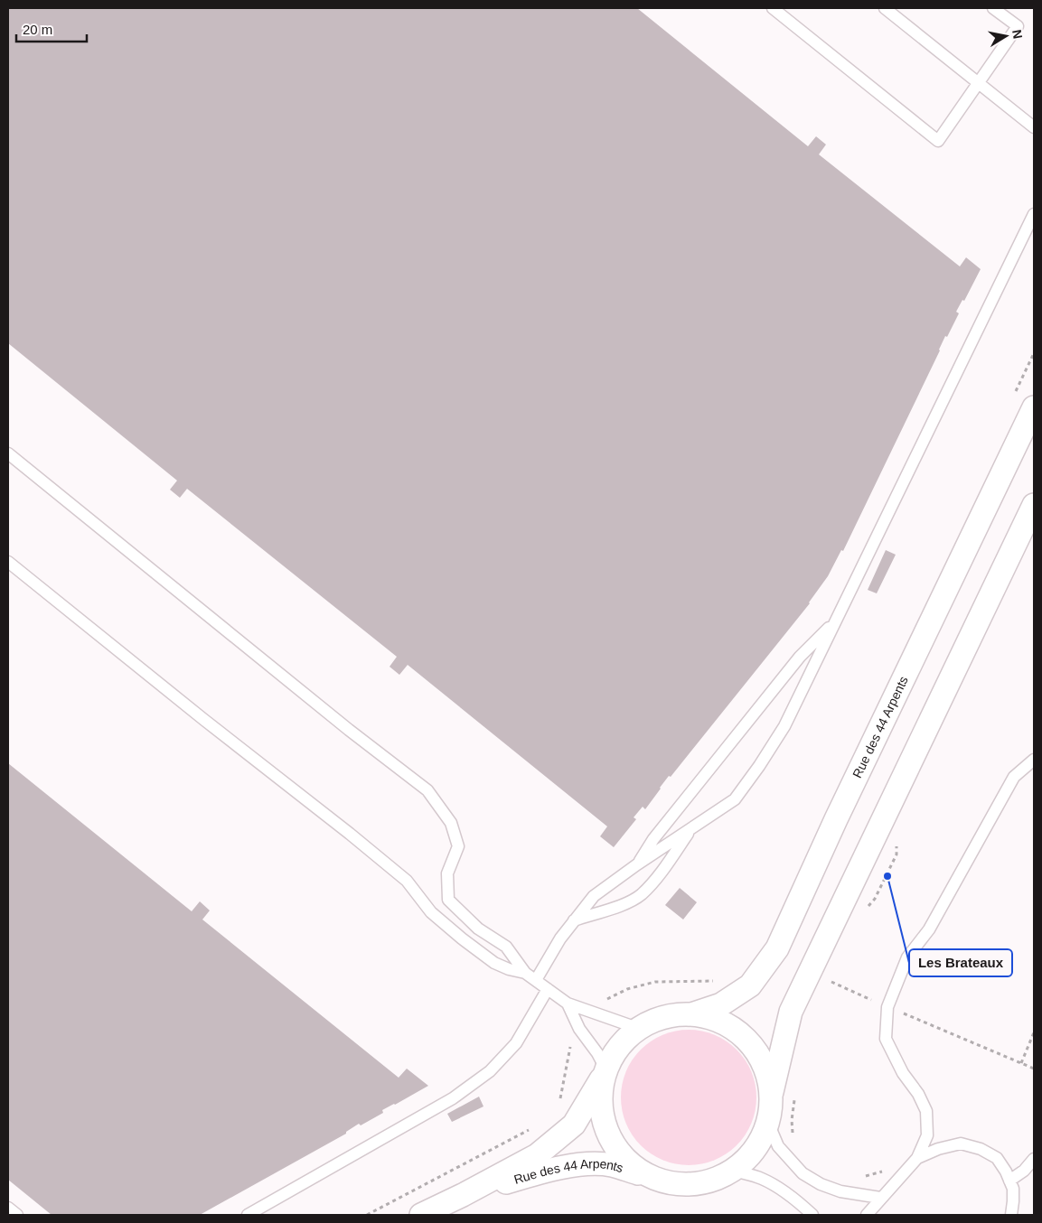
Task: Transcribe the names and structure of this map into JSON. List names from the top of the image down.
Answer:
{
  "streets": {
    "street": ["Rue des 44 Arpents"]
  },
  "places": ["Les Brateaux"],
  "scale_bar": "20 m",
  "north": "right"
}
